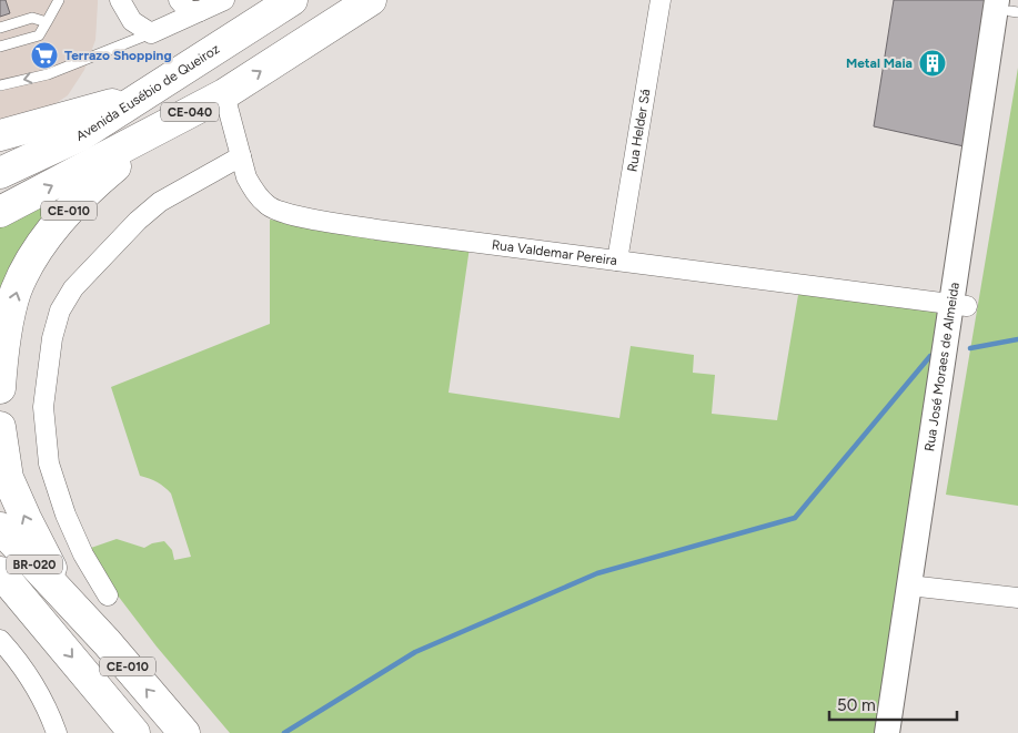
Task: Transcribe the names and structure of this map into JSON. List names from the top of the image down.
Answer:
{
  "streets": {
    "highway": [
      "Avenida Eusébio de Queiroz",
      "CE-040",
      "CE-010",
      "BR-020"
    ],
    "street": ["Rua Helder Sá", "Rua Valdemar Pereira", "Rua José Moraes de Almeida"]
  },
  "crossings": [
    ["CE-040", "CE-010"],
    ["CE-040", "Rua Valdemar Pereira"],
    ["Rua Helder Sá", "Rua Valdemar Pereira"],
    ["CE-010", "Rua Valdemar Pereira"],
    ["CE-010", "BR-020"],
    ["Rua Valdemar Pereira", "Rua José Moraes de Almeida"]
  ],
  "places": {
    "supermarket": ["Terrazo Shopping"],
    "building": ["Metal Maia"]
  },
  "scale_bar": "50 m"
}
